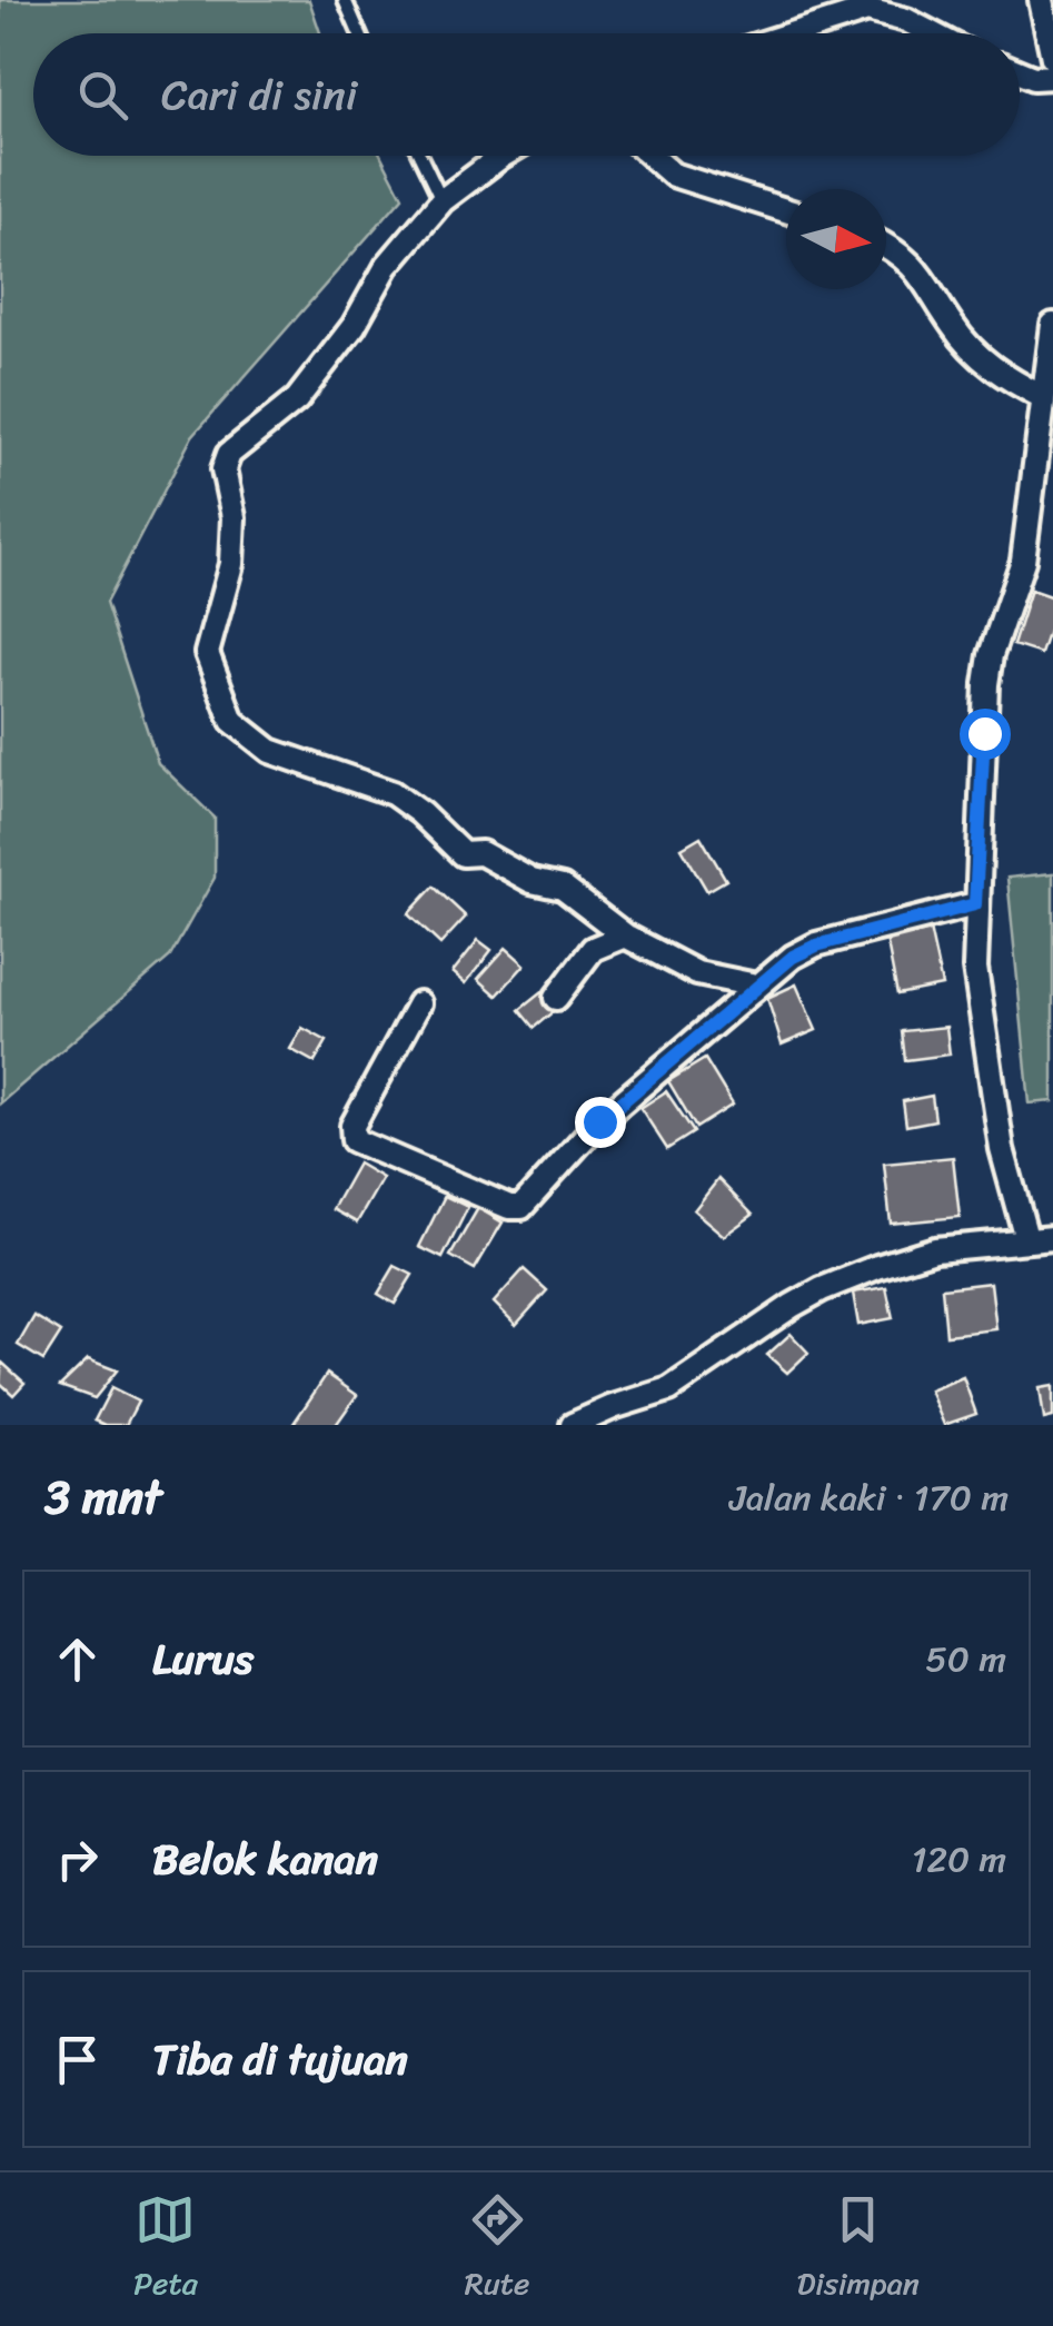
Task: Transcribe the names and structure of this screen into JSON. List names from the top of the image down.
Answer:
{
  "north": "right",
  "page": {
    "search": "Cari di sini",
    "heading": ["3 mnt", "Jalan kaki · 170 m"],
    "list": [
      ["Lurus", "50 m"],
      ["Belok kanan", "120 m"],
      "Tiba di tujuan"
    ],
    "nav": ["Peta", "Rute", "Disimpan"]
  }
}
